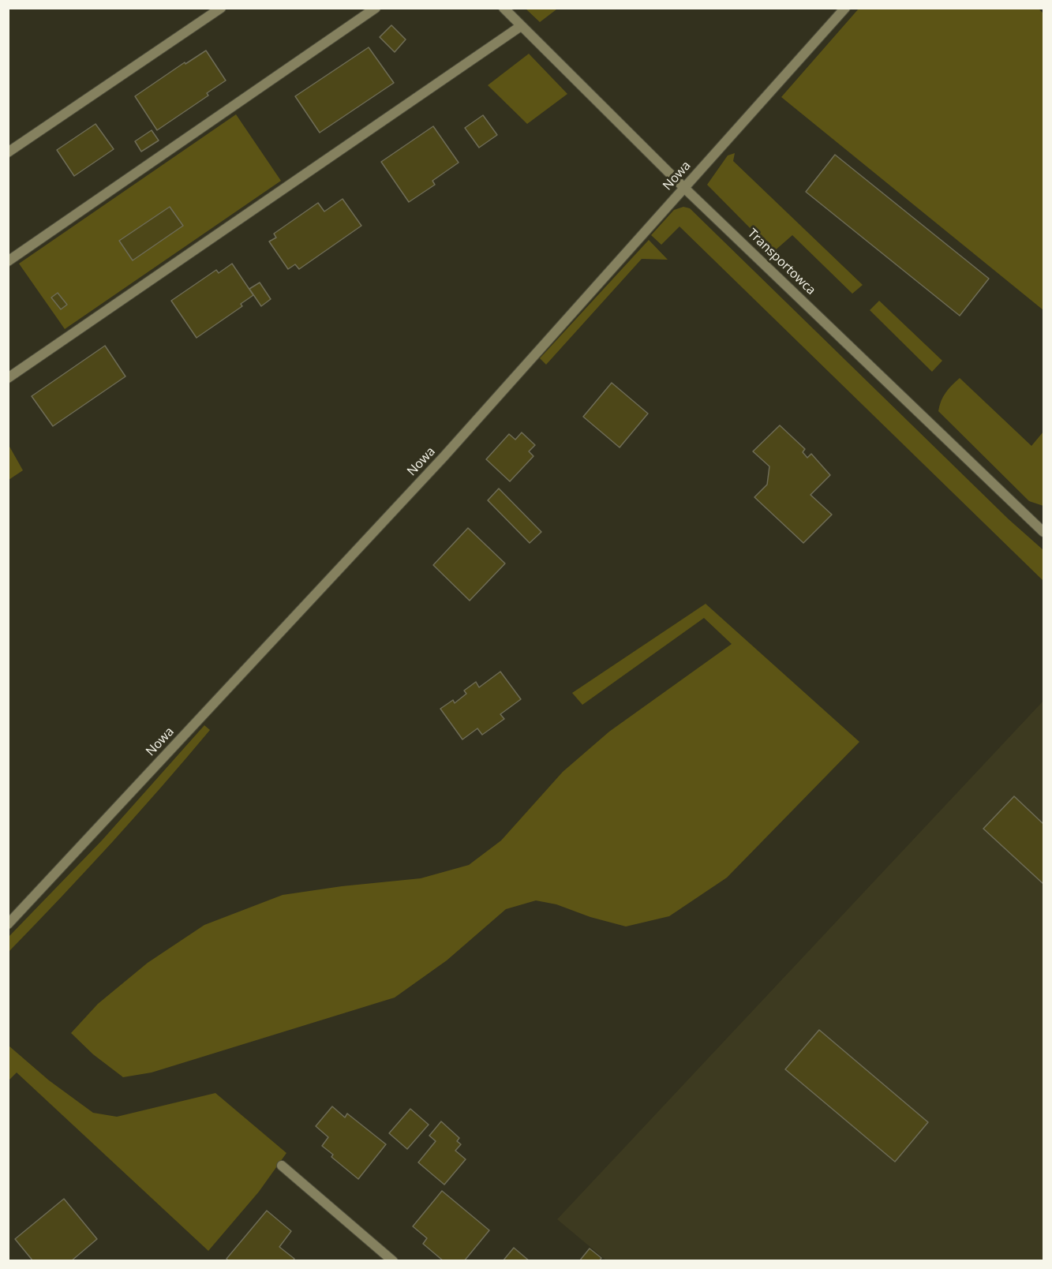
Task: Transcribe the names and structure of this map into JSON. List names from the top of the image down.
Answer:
{
  "streets": {
    "street": ["Nowa", "Transportowca"]
  },
  "crossings": [
    ["Nowa", "Transportowca"]
  ]
}
